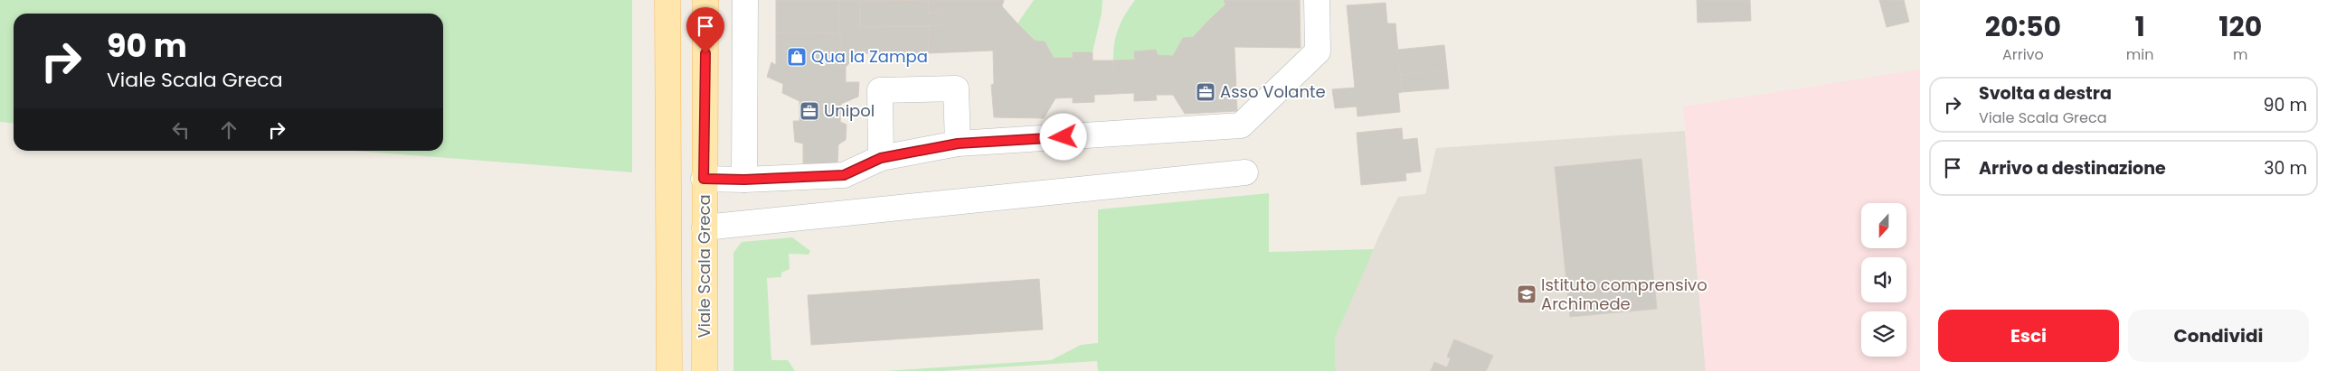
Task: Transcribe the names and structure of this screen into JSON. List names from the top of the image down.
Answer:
{
  "streets": {
    "main road": ["Viale Scala Greca"]
  },
  "places": {
    "shop": ["Qua la Zampa"],
    "office": ["Asso Volante", "Unipol"],
    "school or university": ["Istituto comprensivo Archimede"]
  },
  "north": "bottom",
  "page": {
    "eta": [
      "20:50",
      "Arrivo",
      "1",
      "min",
      "120",
      "m"
    ],
    "turn": ["90 m", "Viale Scala Greca"],
    "list": [
      {
        "name": "Svolta a destra",
        "note": "Viale Scala Greca",
        "value": "90 m"
      },
      {
        "name": "Arrivo a destinazione",
        "value": "30 m"
      }
    ],
    "buttons": ["Esci", "Condividi"]
  }
}
